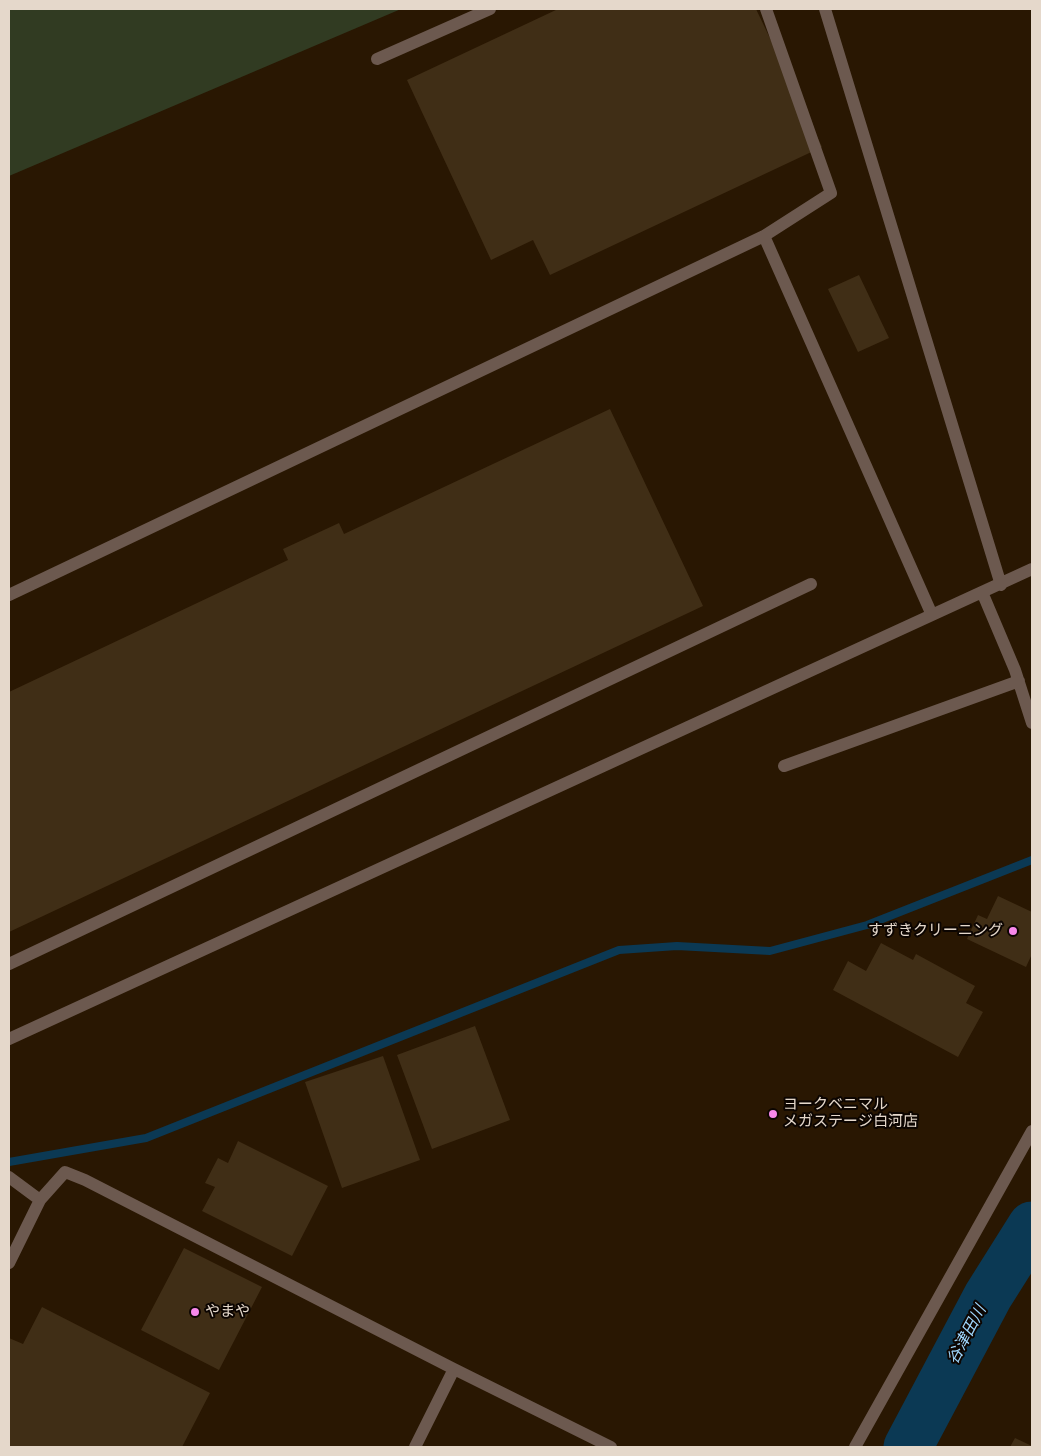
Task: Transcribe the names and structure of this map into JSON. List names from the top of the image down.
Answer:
{
  "water": ["谷津田川"],
  "places": ["すずきクリーニング", "ヨークベニマル メガステージ白河店", "やまや"]
}
